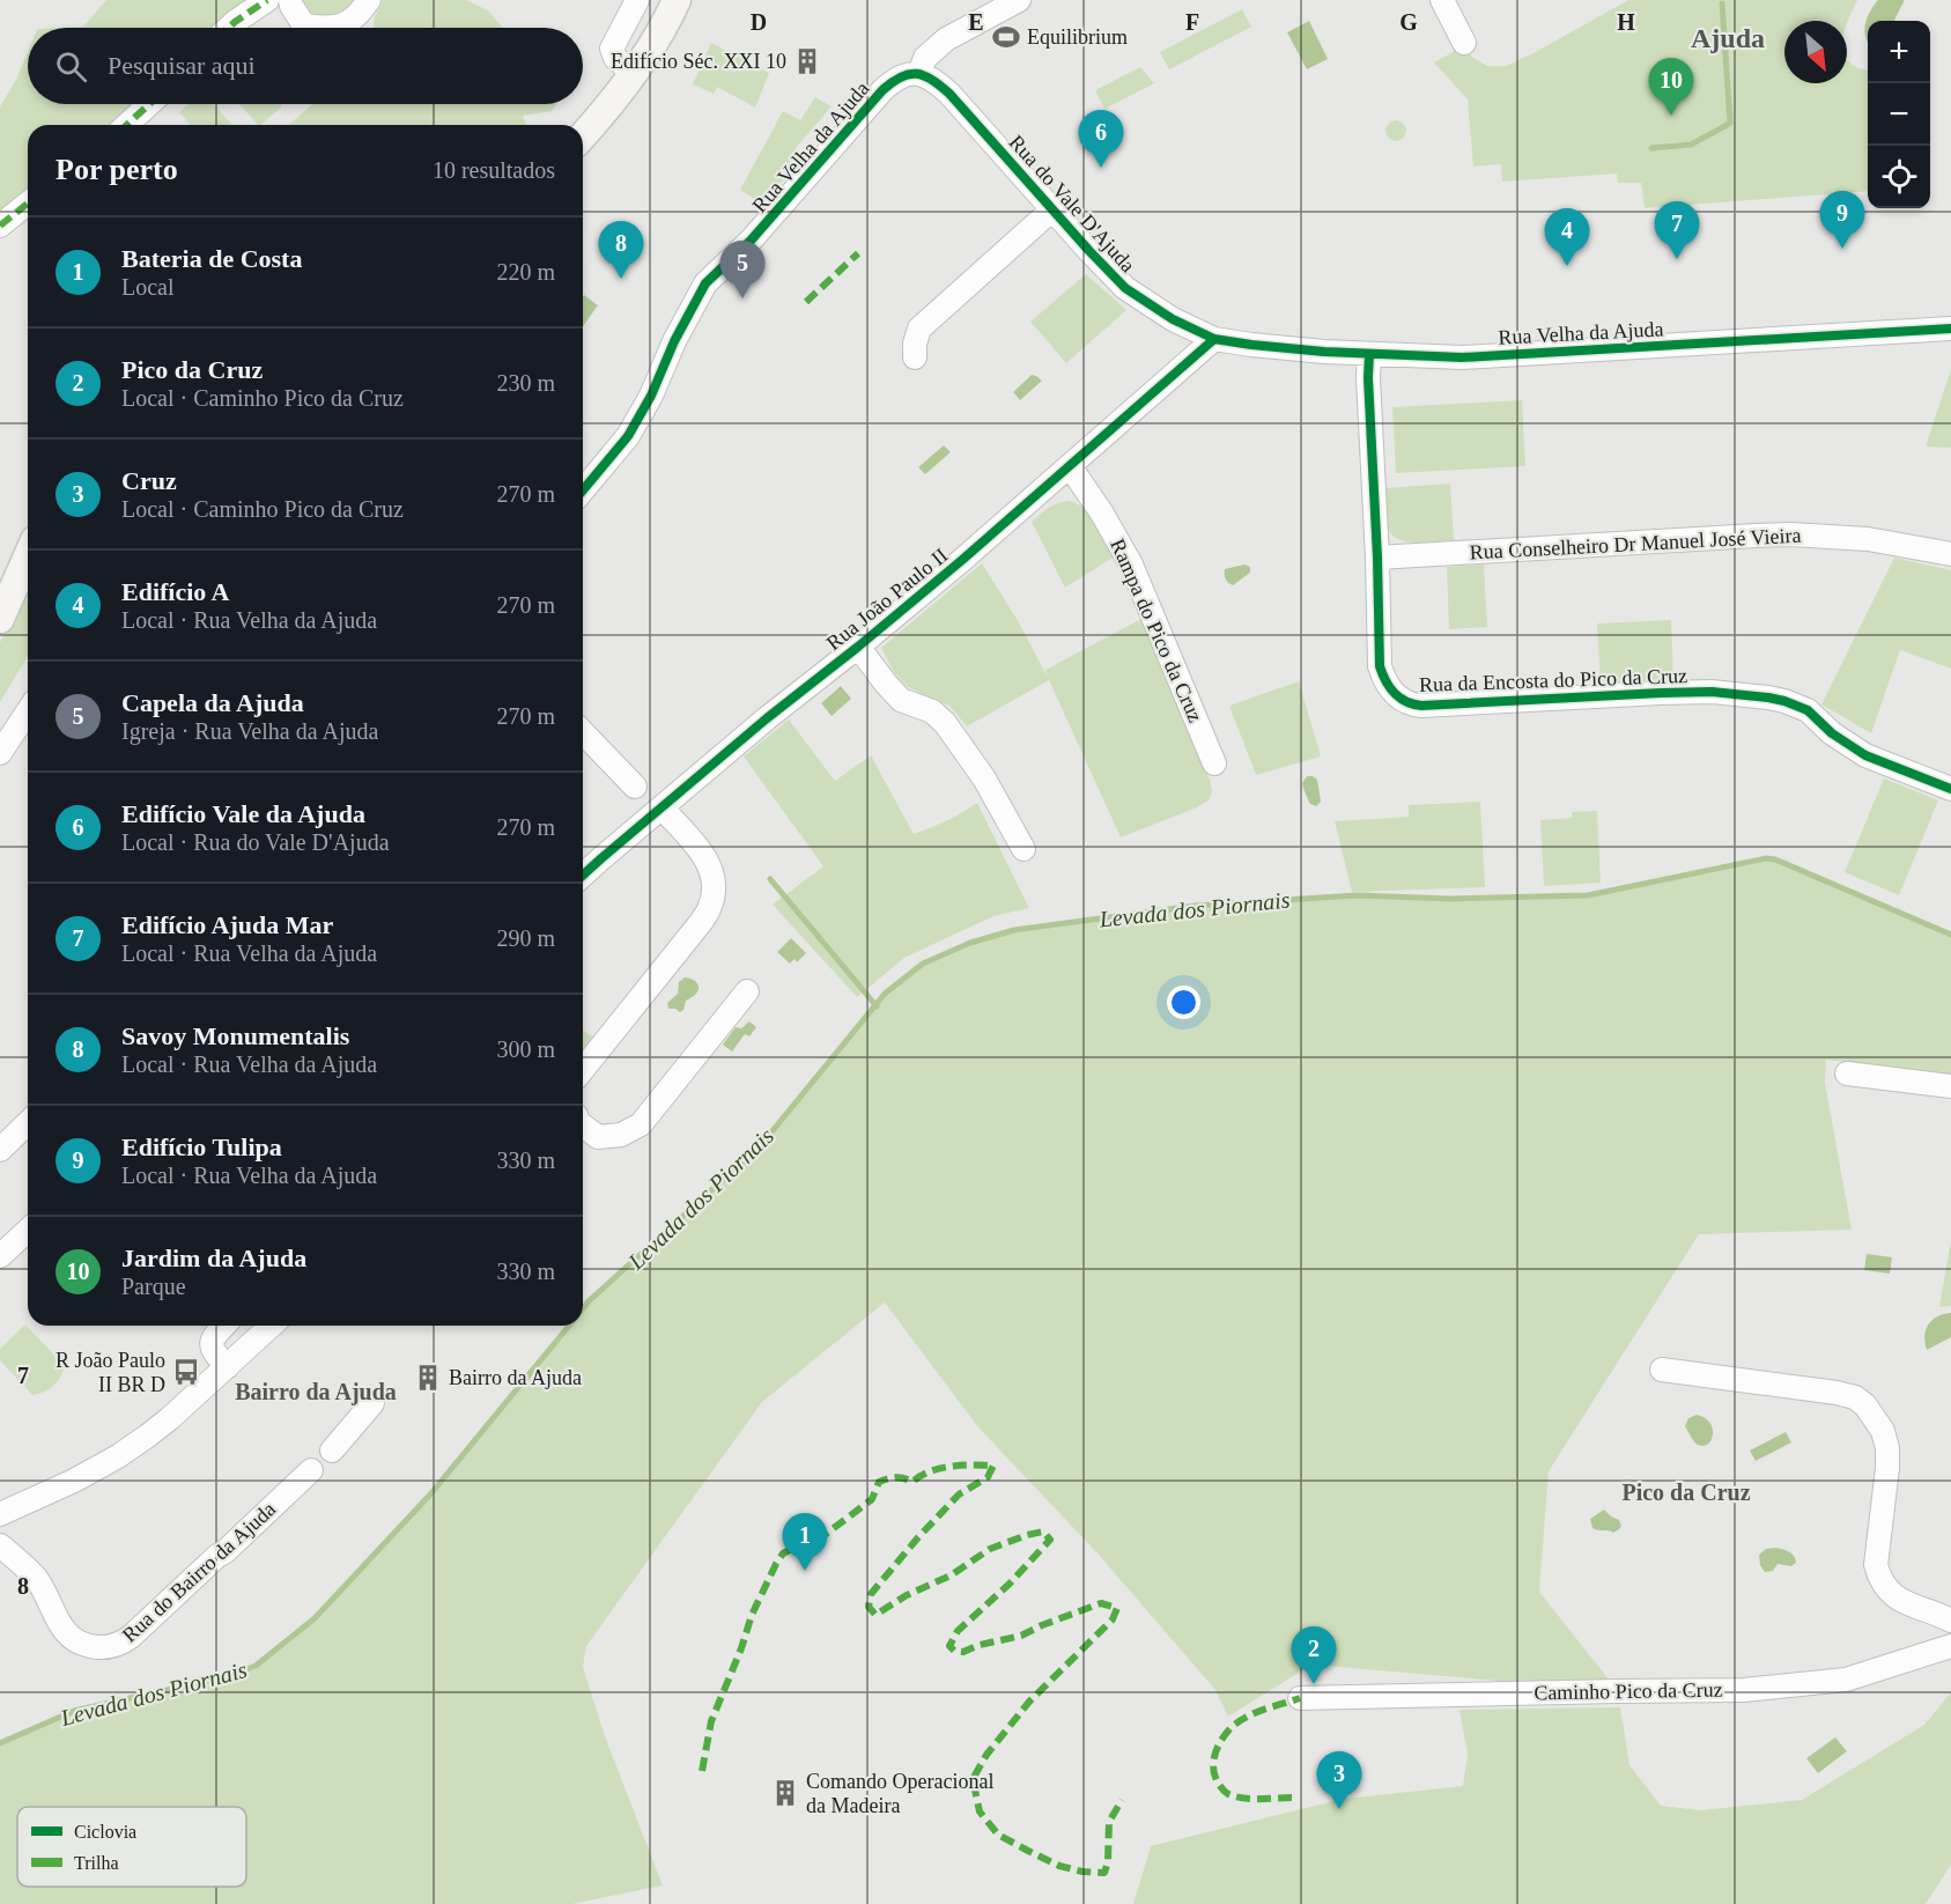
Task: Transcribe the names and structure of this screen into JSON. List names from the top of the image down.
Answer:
{
  "streets": {
    "street": [
      "Rua Velha da Ajuda",
      "Rua do Vale D'Ajuda",
      "Rua Conselheiro Dr Manuel José Vieira",
      "Rua João Paulo II",
      "Rampa do Pico da Cruz",
      "Rua da Encosta do Pico da Cruz",
      "Rua do Bairro da Ajuda",
      "Caminho Pico da Cruz"
    ]
  },
  "crossings": [
    ["Rua Velha da Ajuda", "Rua do Vale D'Ajuda"],
    ["Rua Velha da Ajuda", "Rua João Paulo II"],
    ["Rua Velha da Ajuda", "Rua da Encosta do Pico da Cruz"],
    ["Rua do Vale D'Ajuda", "Rua João Paulo II"],
    ["Rua Conselheiro Dr Manuel José Vieira", "Rua da Encosta do Pico da Cruz"],
    ["Rua João Paulo II", "Rampa do Pico da Cruz"]
  ],
  "districts": ["Ajuda", "Bairro da Ajuda", "Pico da Cruz"],
  "water": ["Levada dos Piornais"],
  "places": {
    "sports": ["Equilibrium"],
    "building": ["Edifício Séc. XXI 10", "Bairro da Ajuda", "Comando Operacional da Madeira"],
    "bus stop": ["R João Paulo II BR D"]
  },
  "legend": ["Ciclovia", "Trilha"],
  "north": "bottom right",
  "page": {
    "map_buttons": ["+", "−"],
    "search": "Pesquisar aqui",
    "pins": [
      "10",
      "6",
      "9",
      "7",
      "4",
      "8",
      "5",
      "1",
      "2",
      "3"
    ],
    "heading": ["Por perto", "10 resultados"],
    "list": [
      {
        "mark": "1",
        "name": "Bateria de Costa",
        "note": "Local",
        "value": "220 m"
      },
      {
        "mark": "2",
        "name": "Pico da Cruz",
        "note": "Local · Caminho Pico da Cruz",
        "value": "230 m"
      },
      {
        "mark": "3",
        "name": "Cruz",
        "note": "Local · Caminho Pico da Cruz",
        "value": "270 m"
      },
      {
        "mark": "4",
        "name": "Edifício A",
        "note": "Local · Rua Velha da Ajuda",
        "value": "270 m"
      },
      {
        "mark": "5",
        "name": "Capela da Ajuda",
        "note": "Igreja · Rua Velha da Ajuda",
        "value": "270 m"
      },
      {
        "mark": "6",
        "name": "Edifício Vale da Ajuda",
        "note": "Local · Rua do Vale D'Ajuda",
        "value": "270 m"
      },
      {
        "mark": "7",
        "name": "Edifício Ajuda Mar",
        "note": "Local · Rua Velha da Ajuda",
        "value": "290 m"
      },
      {
        "mark": "8",
        "name": "Savoy Monumentalis",
        "note": "Local · Rua Velha da Ajuda",
        "value": "300 m"
      },
      {
        "mark": "9",
        "name": "Edifício Tulipa",
        "note": "Local · Rua Velha da Ajuda",
        "value": "330 m"
      },
      {
        "mark": "10",
        "name": "Jardim da Ajuda",
        "note": "Parque",
        "value": "330 m"
      }
    ]
  },
  "grid": {
    "columns": [
      "D",
      "E",
      "F",
      "G",
      "H"
    ],
    "rows": ["7", "8"]
  }
}
